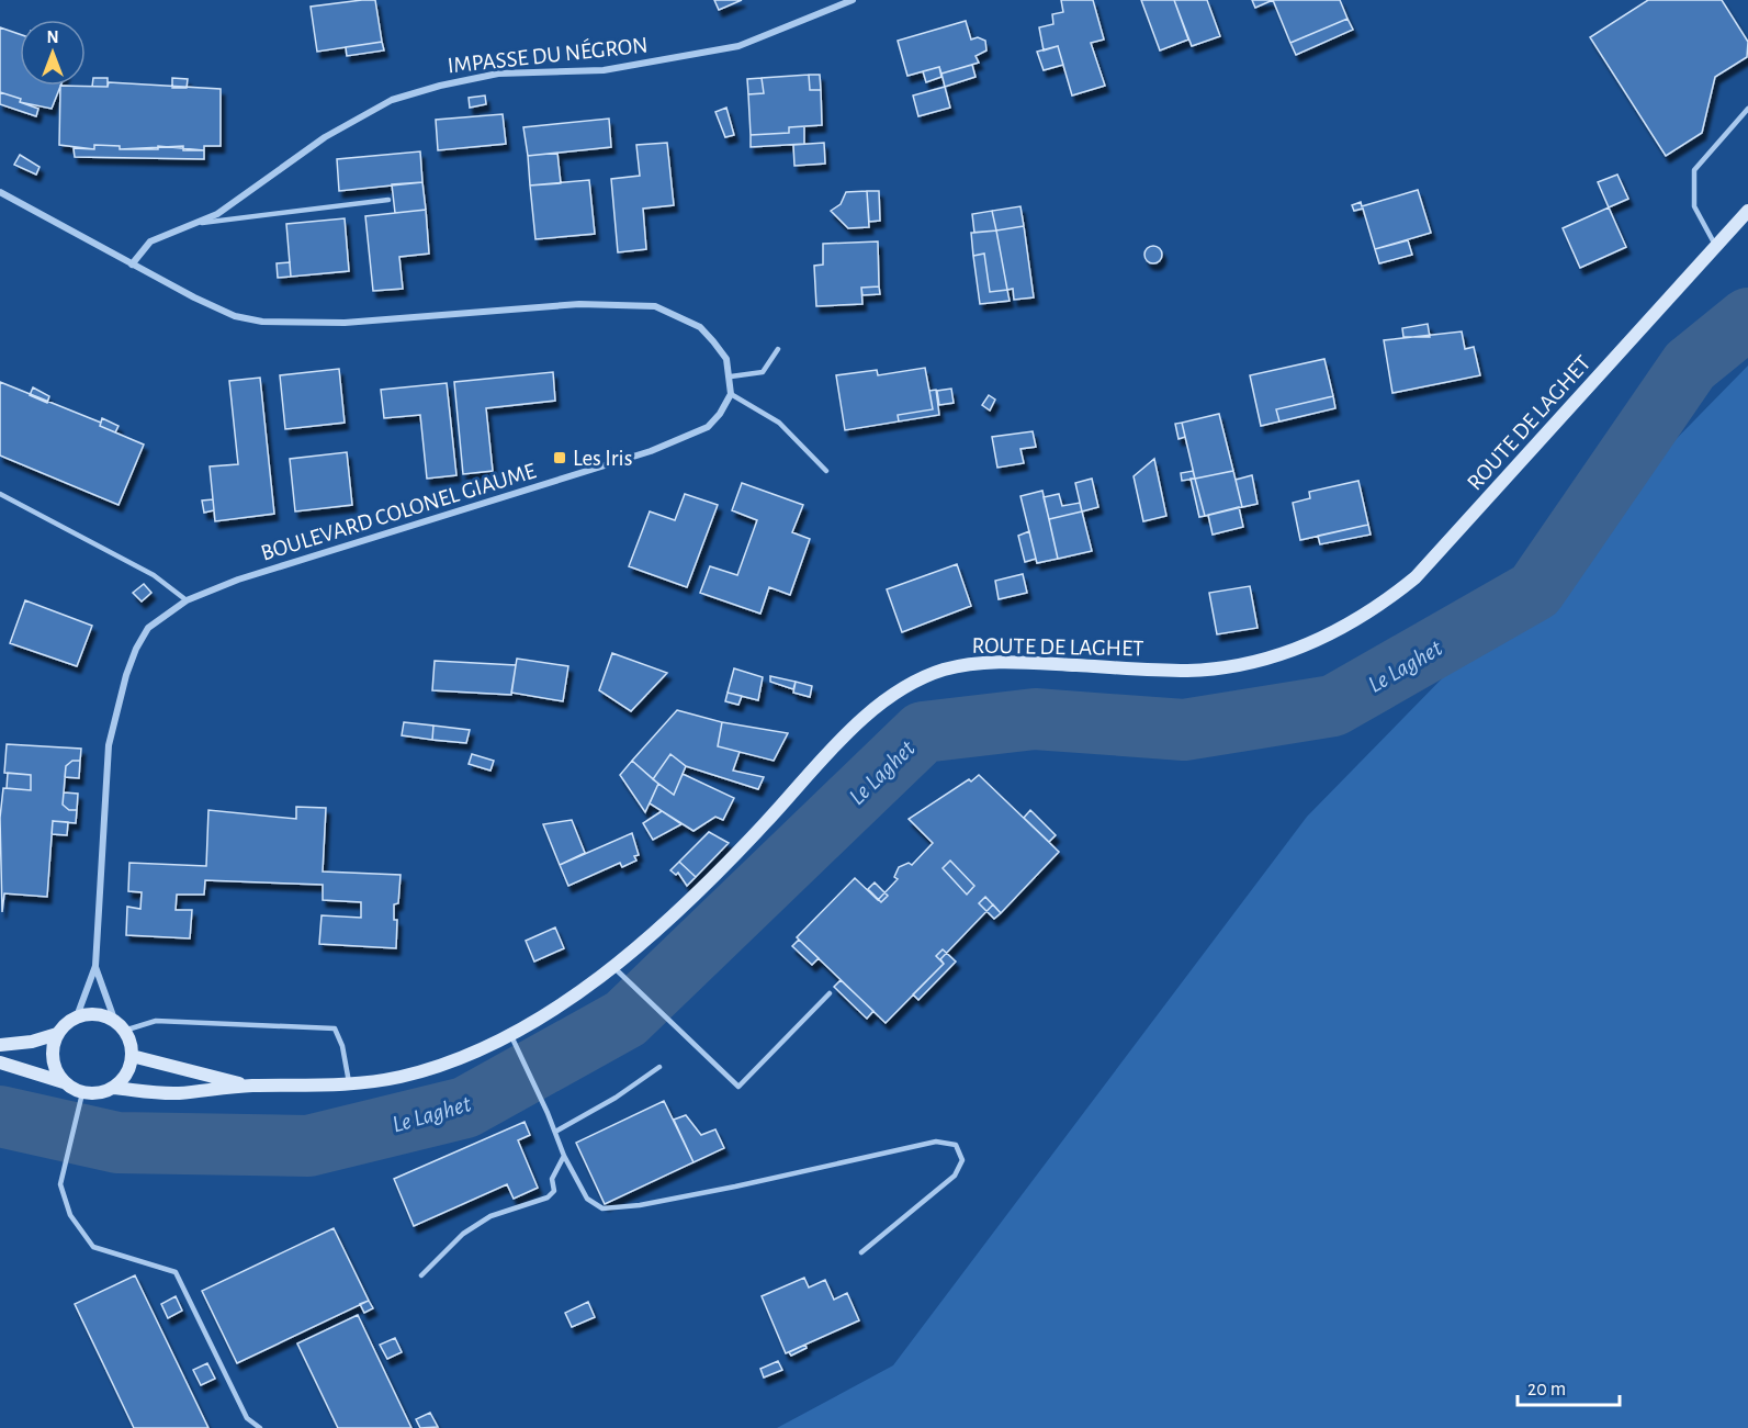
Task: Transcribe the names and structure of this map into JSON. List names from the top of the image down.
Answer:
{
  "streets": {
    "main road": ["ROUTE DE LAGHET"],
    "street": ["IMPASSE DU NÉGRON", "BOULEVARD COLONEL GIAUME"]
  },
  "crossings": [
    ["ROUTE DE LAGHET", "BOULEVARD COLONEL GIAUME"]
  ],
  "water": ["Le Laghet"],
  "places": {
    "transit": ["Les Iris"]
  },
  "scale_bar": "20 m",
  "north": "top"
}
